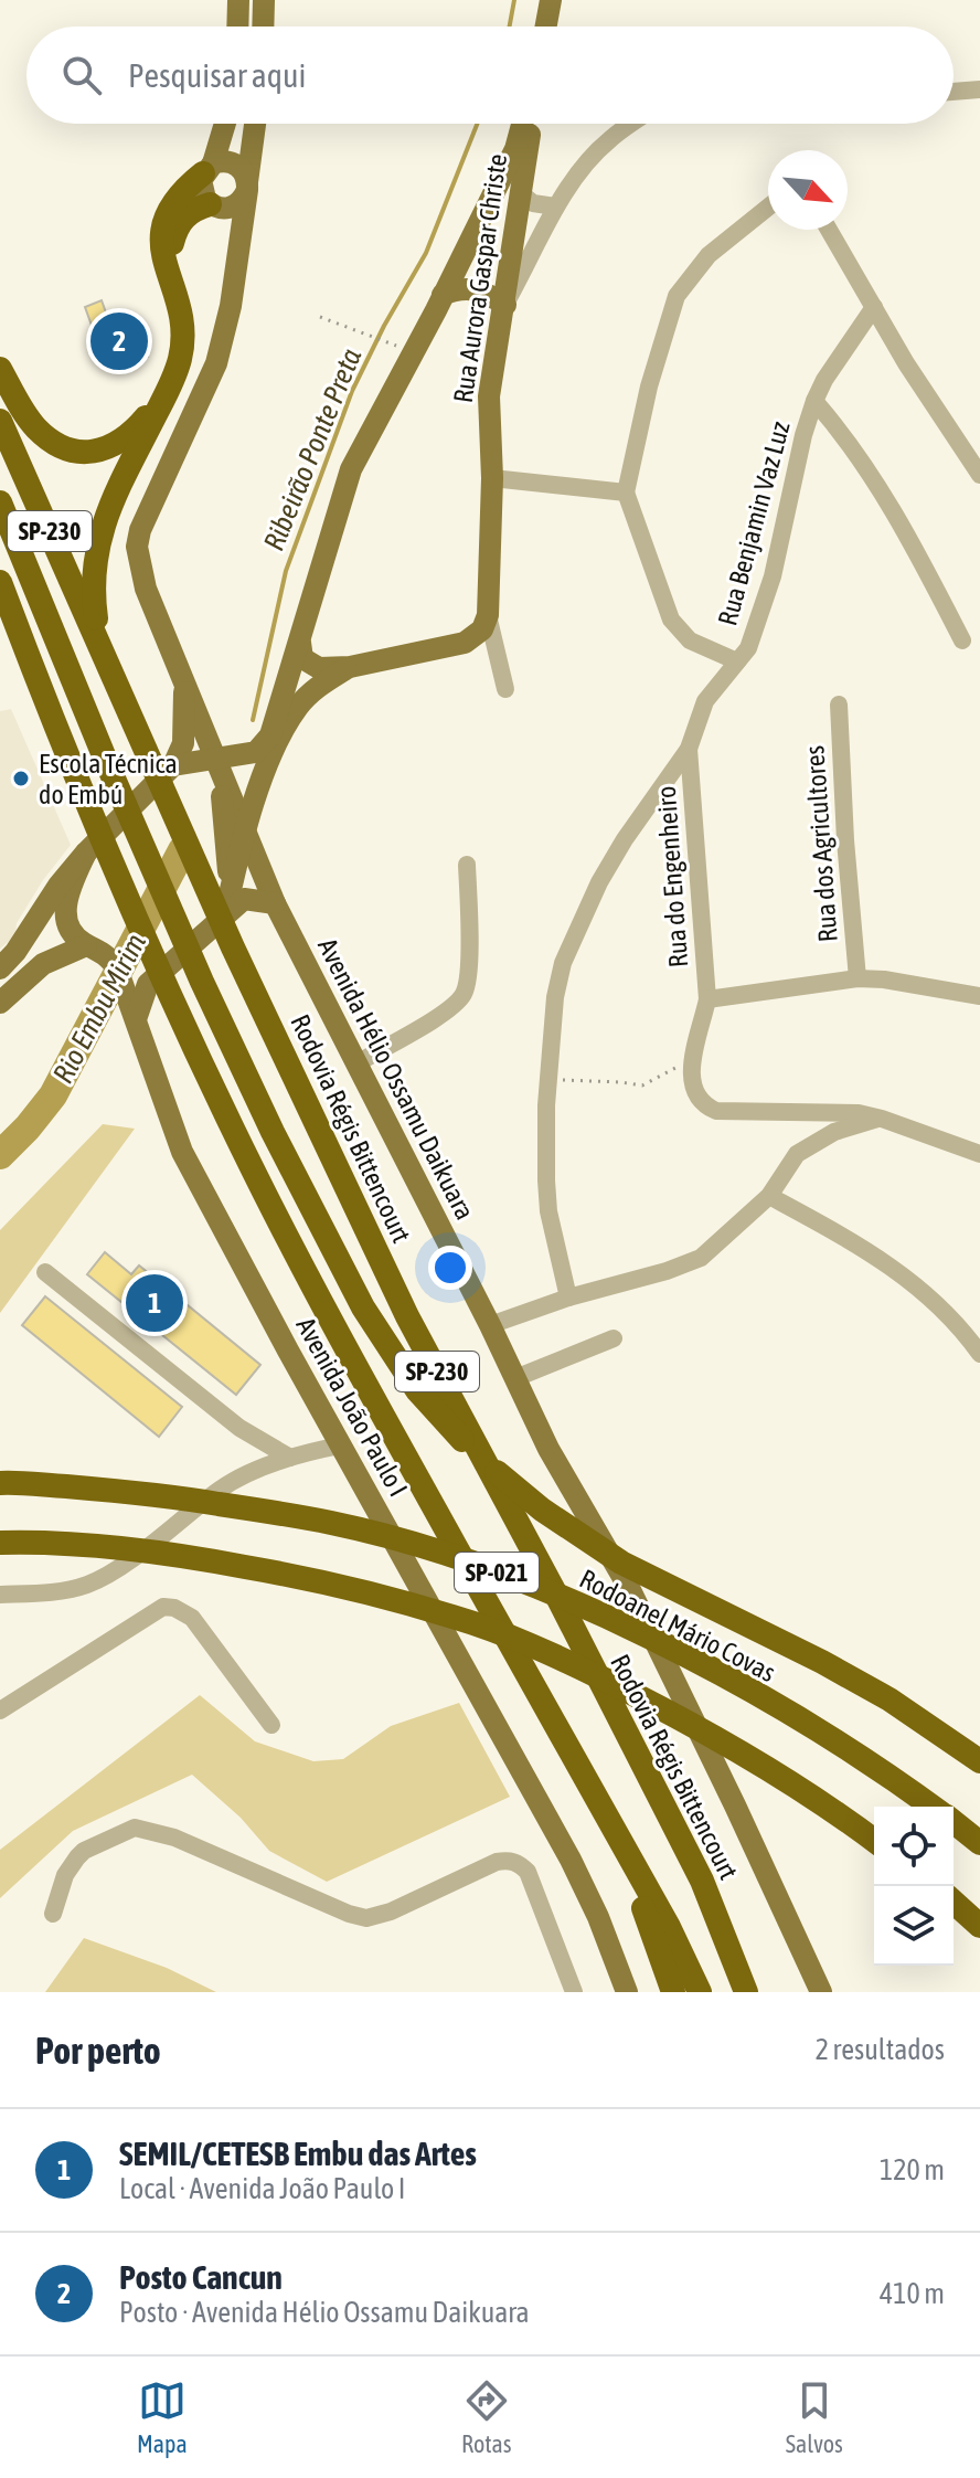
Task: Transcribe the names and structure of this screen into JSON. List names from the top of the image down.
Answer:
{
  "streets": {
    "highway": [
      "SP-230",
      "Rodovia Régis Bittencourt",
      "SP-021",
      "Rodoanel Mário Covas"
    ],
    "main road": ["Rua Aurora Gaspar Christe", "Avenida Hélio Ossamu Daikuara", "Avenida João Paulo I"],
    "street": ["Rua Benjamin Vaz Luz", "Rua dos Agricultores", "Rua do Engenheiro"]
  },
  "crossings": [
    ["Rua Benjamin Vaz Luz", "Rua do Engenheiro"]
  ],
  "water": ["Ribeirão Ponte Preta", "Rio Embu Mirim"],
  "places": ["Escola Técnica do Embú"],
  "north": "bottom right",
  "page": {
    "search": "Pesquisar aqui",
    "pins": ["2", "1"],
    "heading": ["Por perto", "2 resultados"],
    "list": [
      {
        "mark": "1",
        "name": "SEMIL/CETESB Embu das Artes",
        "note": "Local · Avenida João Paulo I",
        "value": "120 m"
      },
      {
        "mark": "2",
        "name": "Posto Cancun",
        "note": "Posto · Avenida Hélio Ossamu Daikuara",
        "value": "410 m"
      }
    ],
    "nav": ["Mapa", "Rotas", "Salvos"]
  }
}
